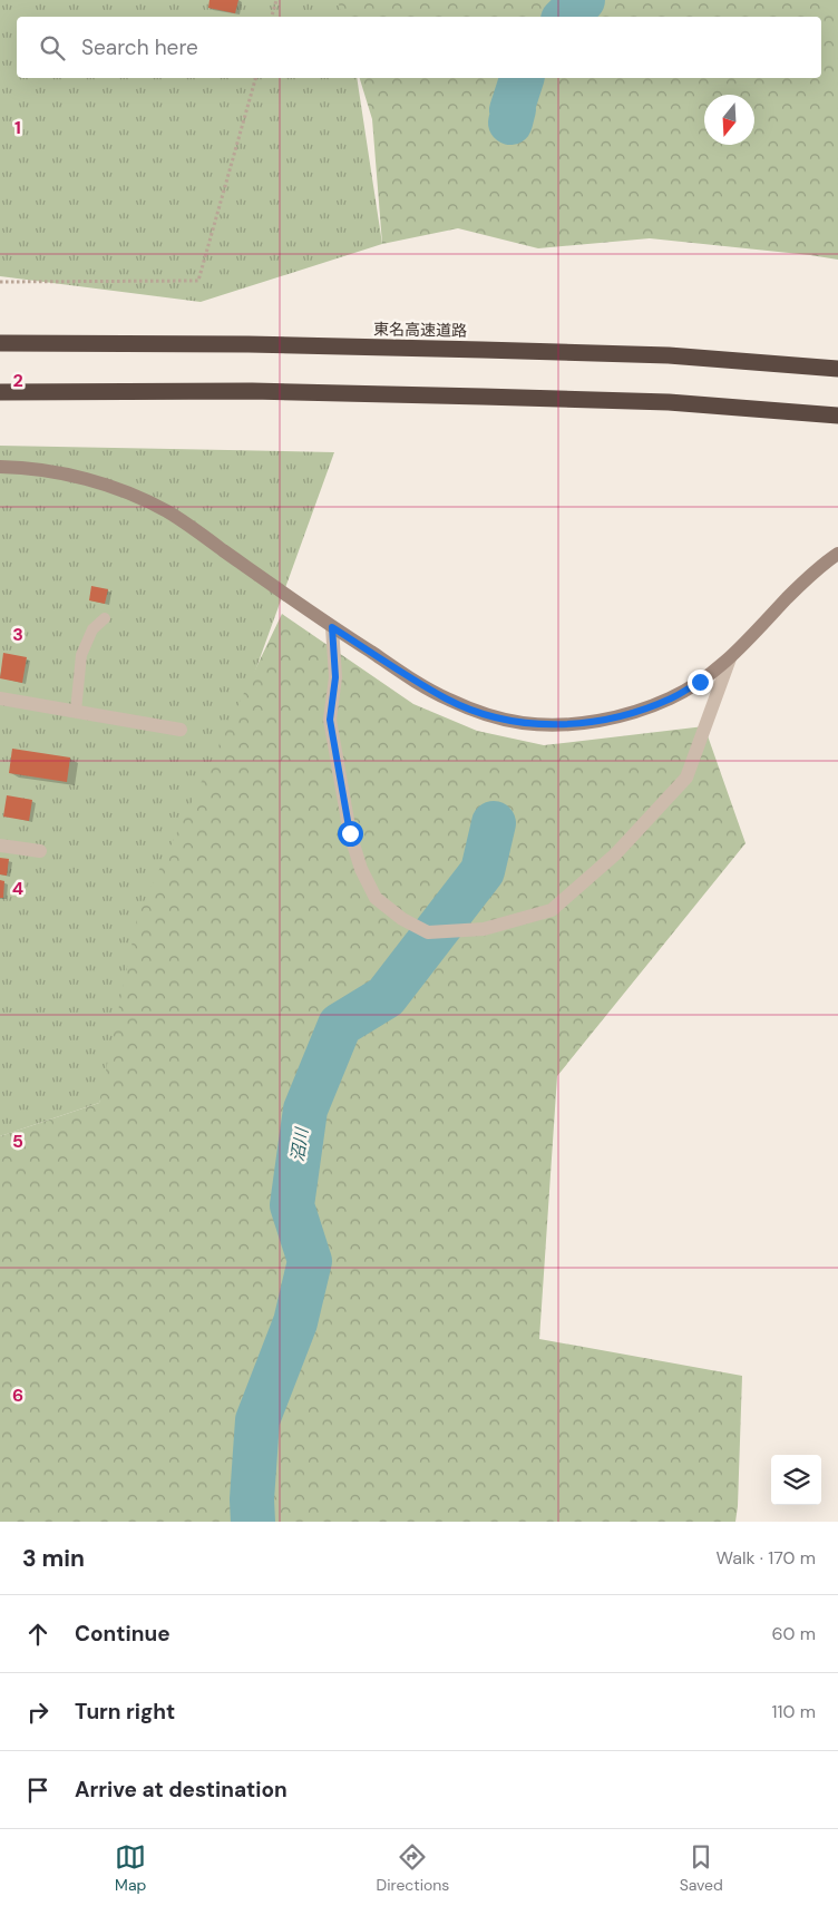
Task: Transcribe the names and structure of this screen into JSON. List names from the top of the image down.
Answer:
{
  "streets": {
    "highway": ["東名高速道路"]
  },
  "water": ["沼川"],
  "north": "bottom",
  "page": {
    "search": "Search here",
    "heading": ["3 min", "Walk · 170 m"],
    "list": [
      ["Continue", "60 m"],
      ["Turn right", "110 m"],
      "Arrive at destination"
    ],
    "nav": ["Map", "Directions", "Saved"]
  },
  "grid": {
    "rows": [
      "1",
      "2",
      "3",
      "4",
      "5",
      "6"
    ]
  }
}
